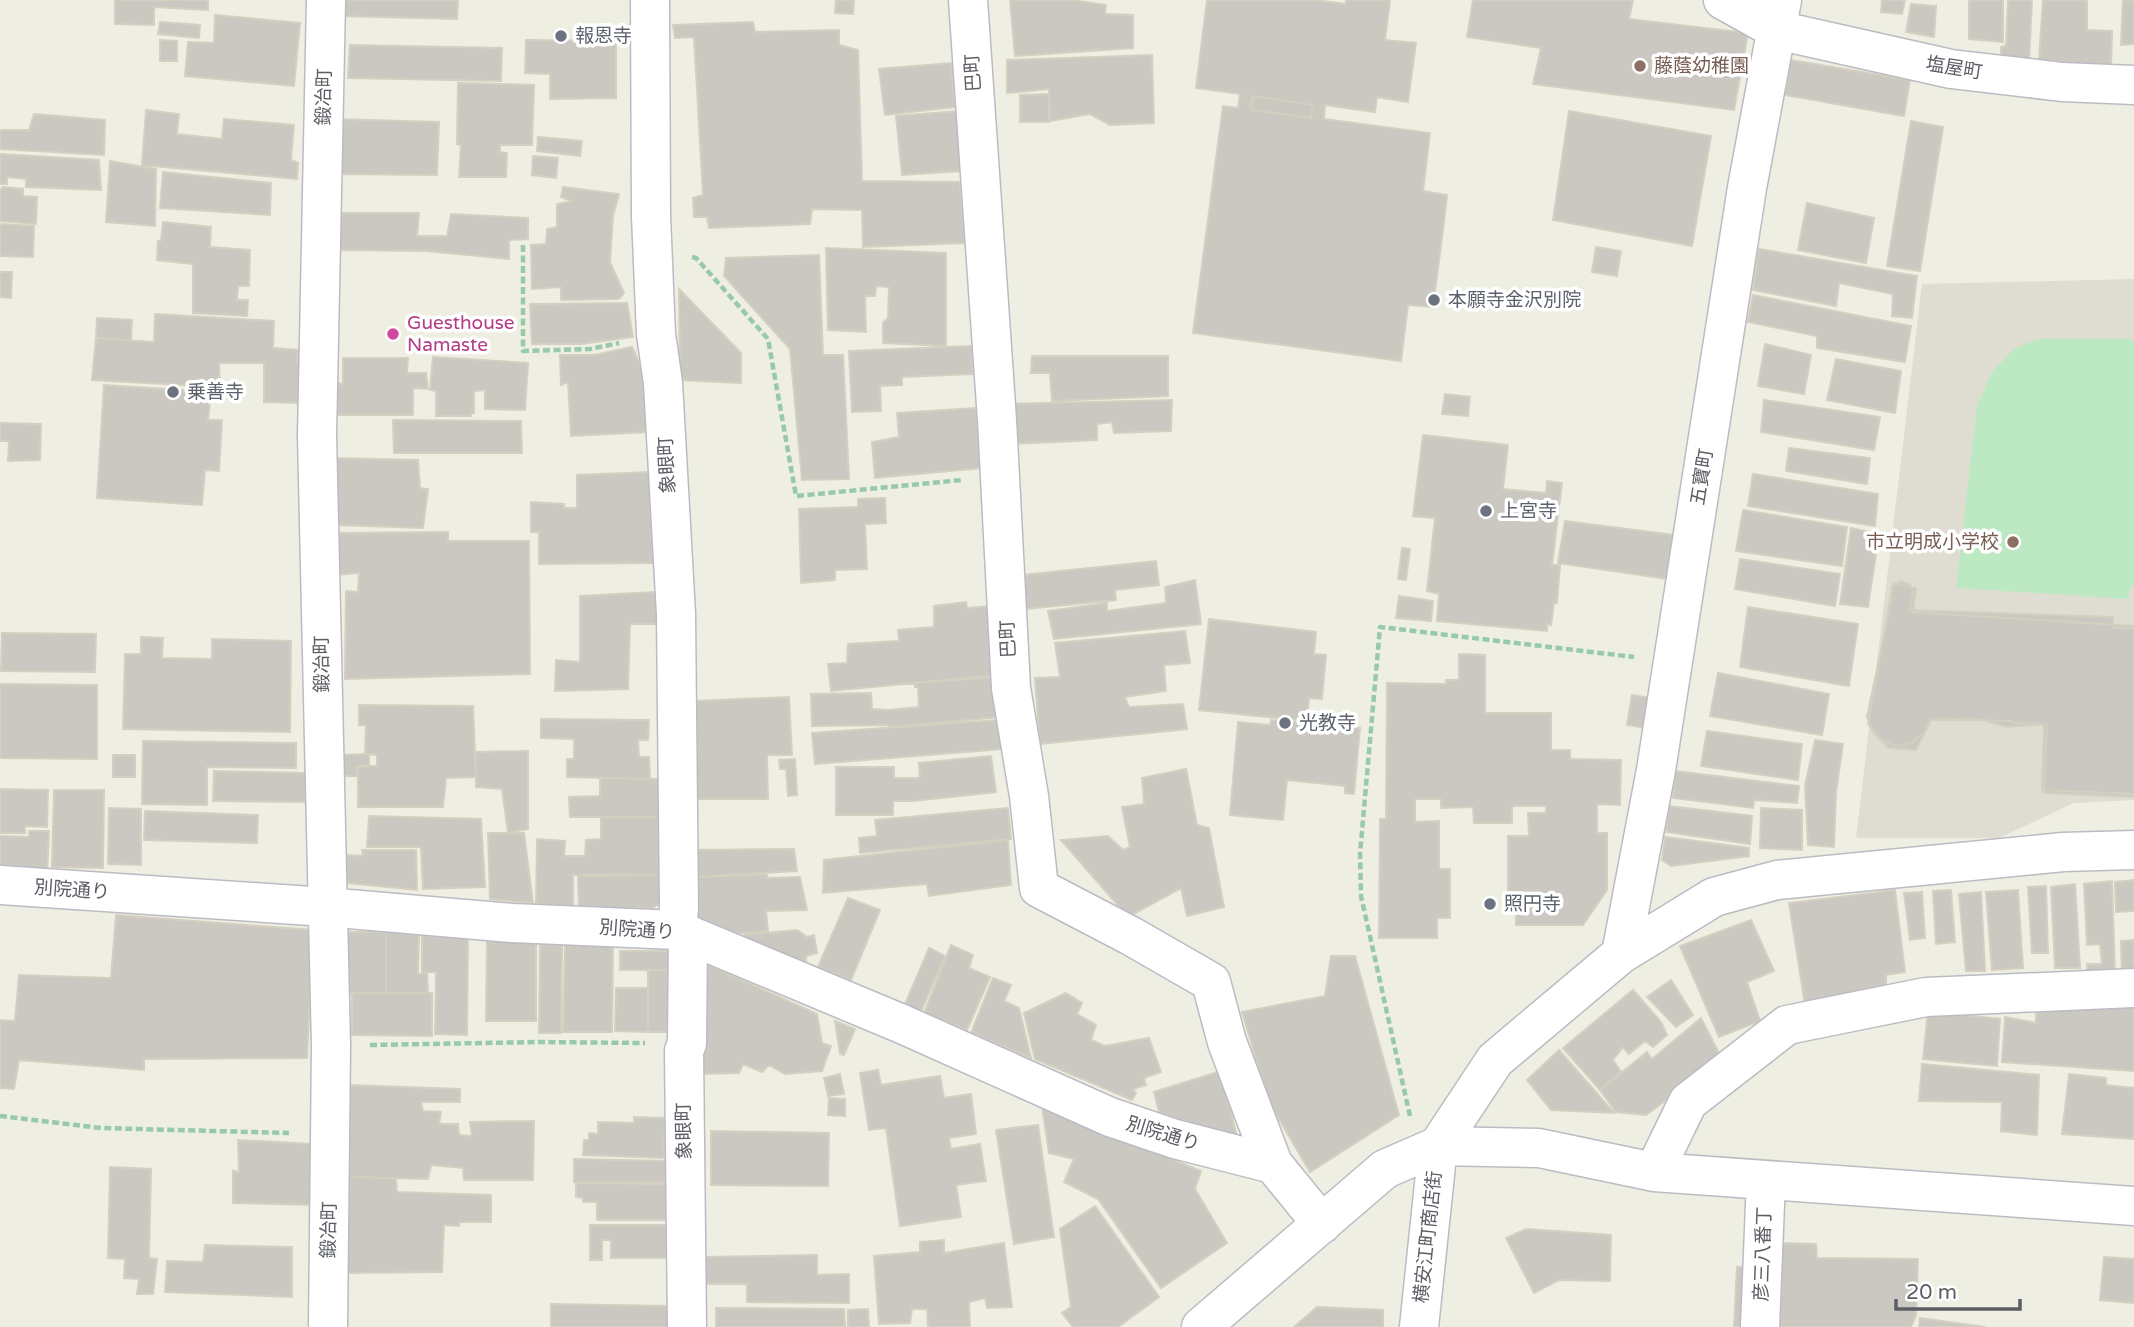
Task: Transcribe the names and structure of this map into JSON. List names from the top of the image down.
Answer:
{
  "streets": {
    "street": [
      "塩屋町",
      "巴町",
      "鍛冶町",
      "象眼町",
      "五寶町",
      "別院通り",
      "横安江町商店街",
      "彦三八番丁"
    ]
  },
  "crossings": [
    ["塩屋町", "五寶町"],
    ["巴町", "別院通り"],
    ["鍛冶町", "別院通り"],
    ["象眼町", "別院通り"]
  ],
  "places": [
    "報恩寺",
    "藤蔭幼稚園",
    "本願寺金沢別院",
    "Guesthouse Namaste",
    "乗善寺",
    "上宮寺",
    "市立明成小学校",
    "光教寺",
    "照円寺"
  ],
  "scale_bar": "20 m"
}
